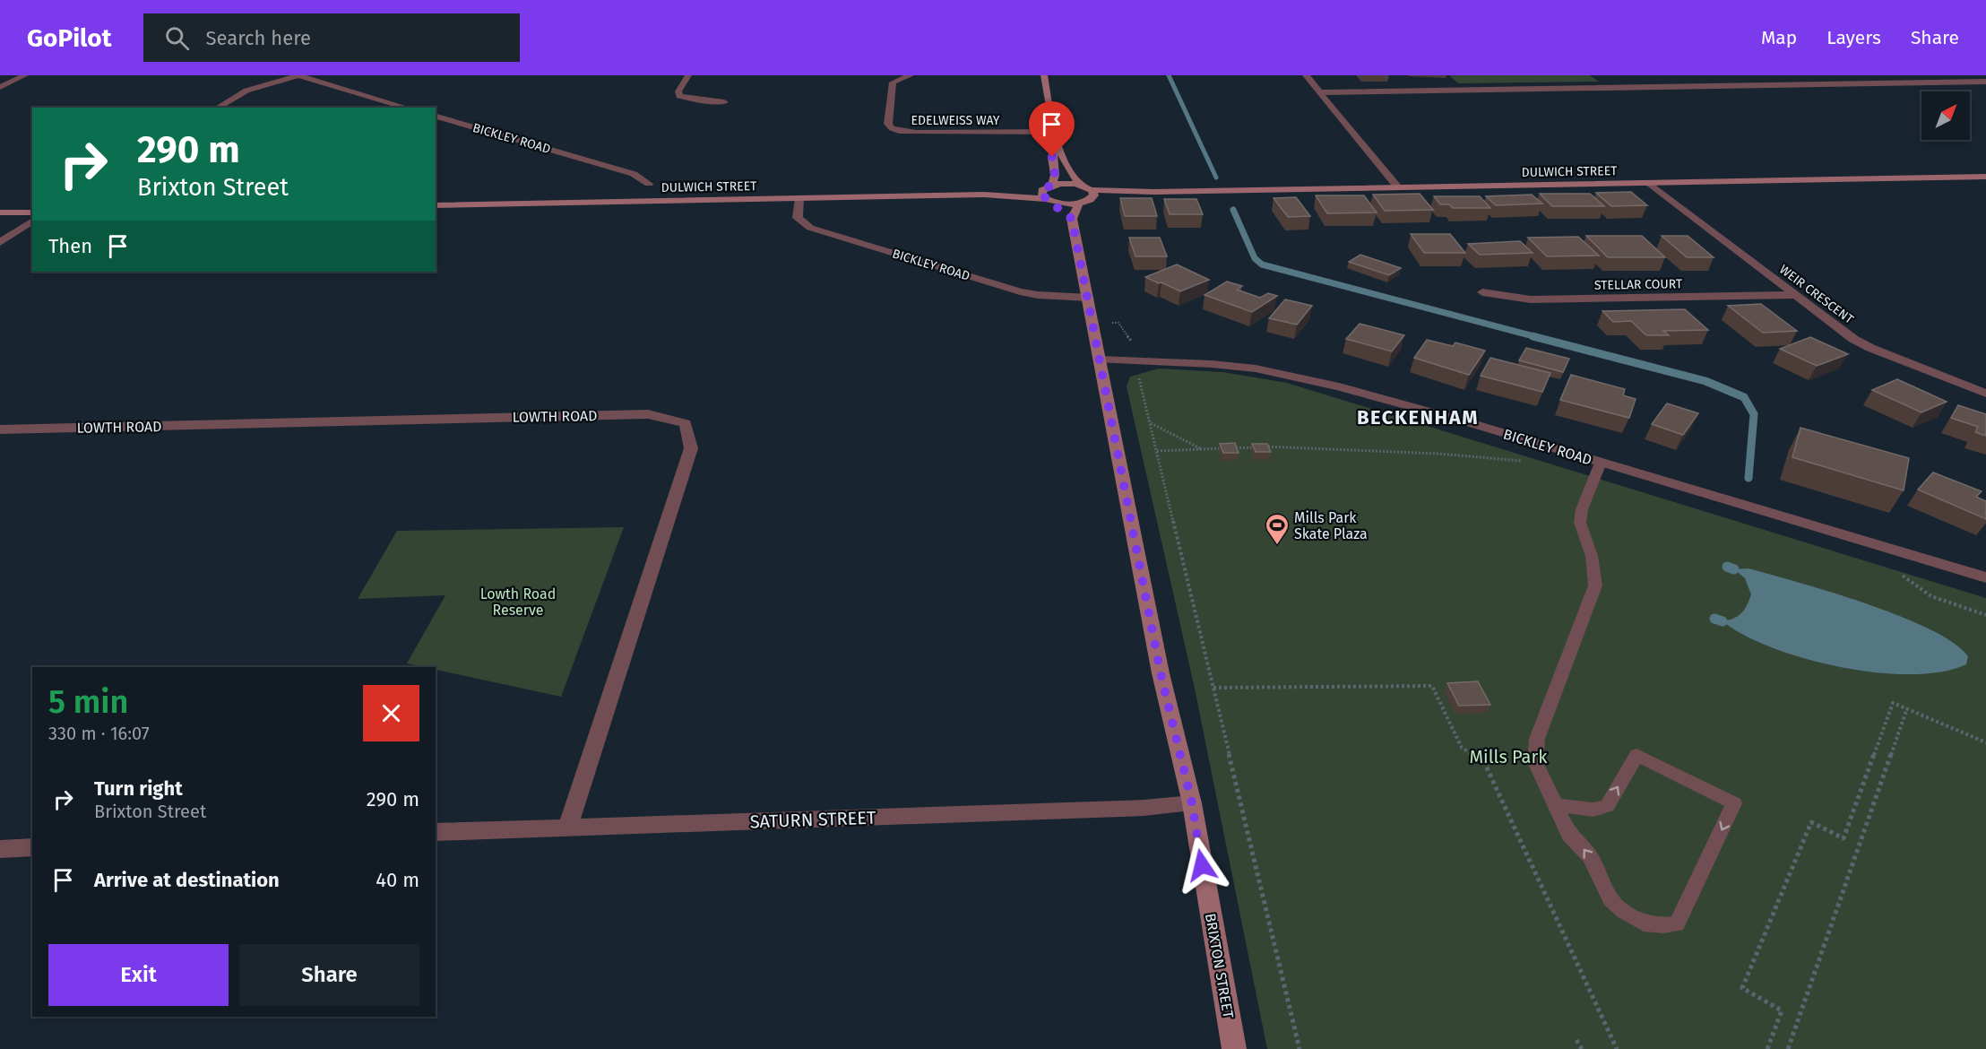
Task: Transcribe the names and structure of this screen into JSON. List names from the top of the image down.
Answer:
{
  "streets": {
    "street": [
      "EDELWEISS WAY",
      "BICKLEY ROAD",
      "DULWICH STREET",
      "STELLAR COURT",
      "WEIR CRESCENT",
      "LOWTH ROAD",
      "SATURN STREET",
      "BRIXTON STREET"
    ]
  },
  "crossings": [
    ["BICKLEY ROAD", "DULWICH STREET"],
    ["BICKLEY ROAD", "BRIXTON STREET"],
    ["DULWICH STREET", "WEIR CRESCENT"],
    ["STELLAR COURT", "WEIR CRESCENT"],
    ["LOWTH ROAD", "SATURN STREET"],
    ["SATURN STREET", "BRIXTON STREET"]
  ],
  "districts": ["BECKENHAM"],
  "parks": ["Lowth Road Reserve", "Mills Park"],
  "places": {
    "sports": ["Mills Park Skate Plaza"]
  },
  "north": "top right",
  "page": {
    "header": "GoPilot",
    "search": "Search here",
    "nav": ["Map", "Layers", "Share"],
    "turn": ["290 m", "Brixton Street"],
    "then": "Then",
    "heading": ["5 min", "330 m · 16:07"],
    "list": [
      {
        "name": "Turn right",
        "note": "Brixton Street",
        "value": "290 m"
      },
      {
        "name": "Arrive at destination",
        "value": "40 m"
      }
    ],
    "buttons": ["Exit", "Share"]
  }
}
